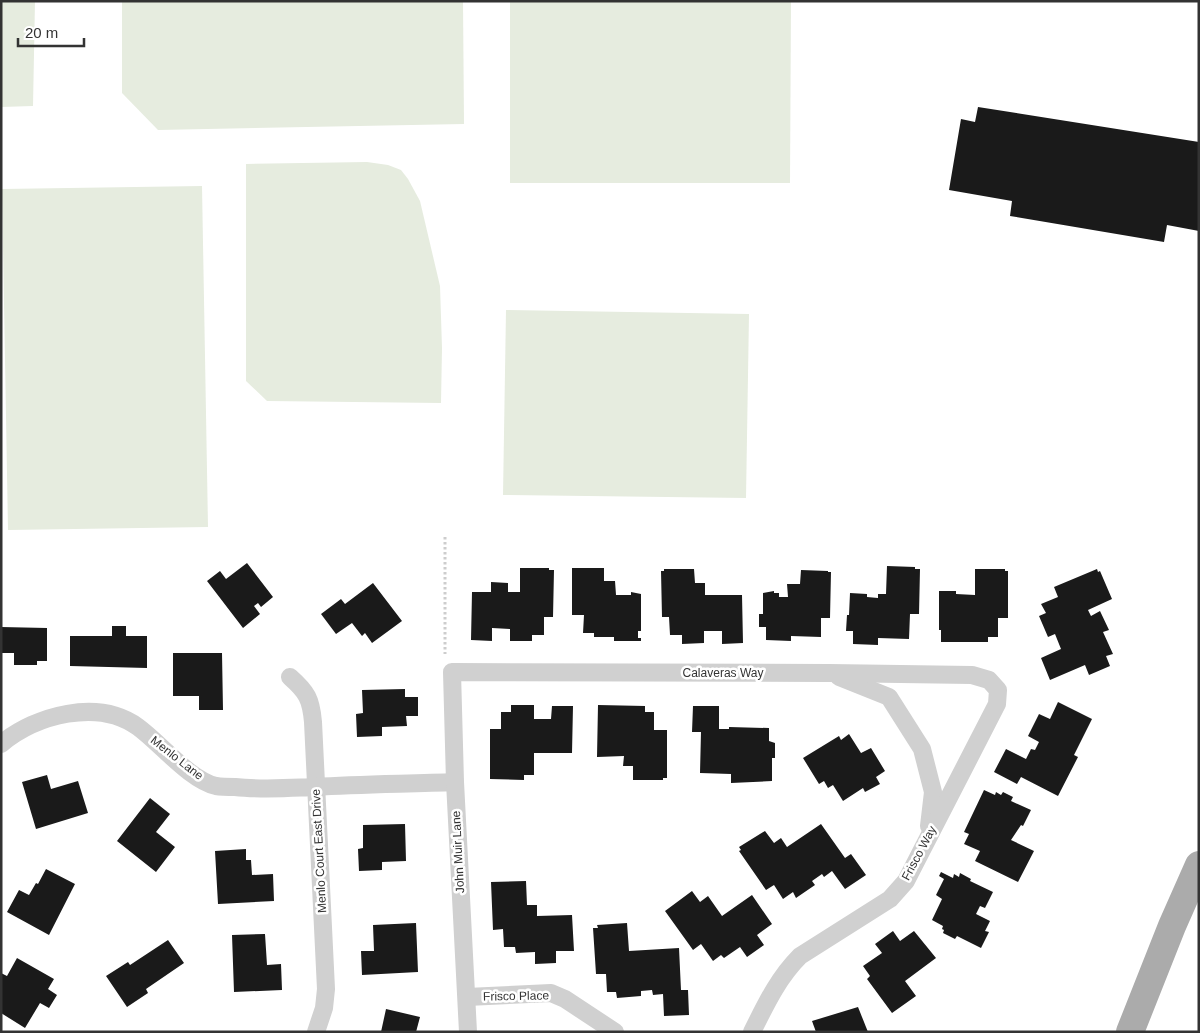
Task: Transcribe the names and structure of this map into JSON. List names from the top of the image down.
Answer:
{
  "streets": {
    "street": [
      "Calaveras Way",
      "Menlo Lane",
      "Menlo Court East Drive",
      "John Muir Lane",
      "Frisco Way",
      "Frisco Place"
    ]
  },
  "crossings": [
    ["Calaveras Way", "John Muir Lane"],
    ["Calaveras Way", "Frisco Way"],
    ["Menlo Lane", "Menlo Court East Drive"],
    ["Menlo Lane", "John Muir Lane"],
    ["John Muir Lane", "Frisco Place"]
  ],
  "scale_bar": "20 m"
}
